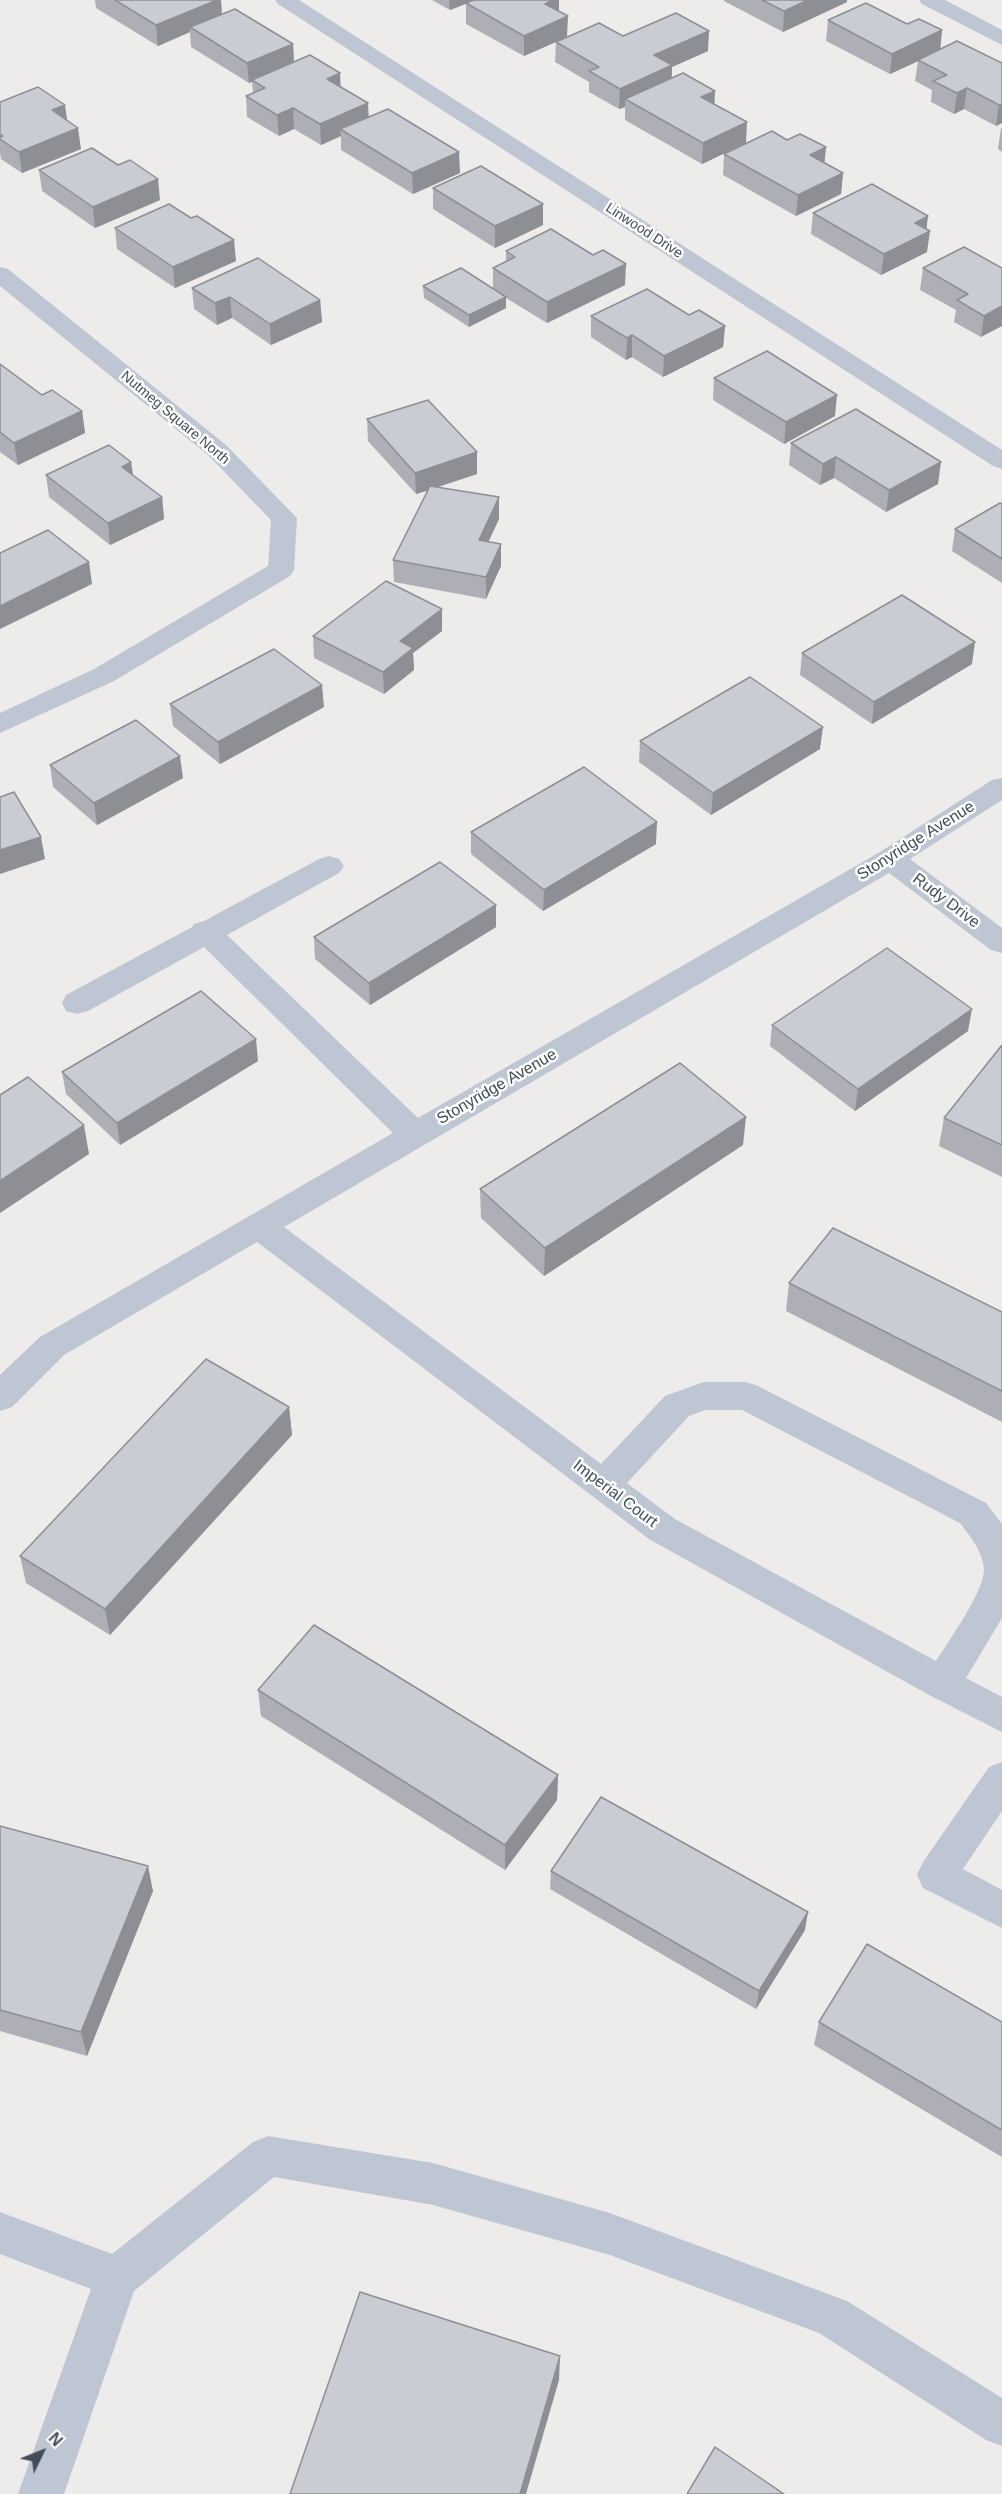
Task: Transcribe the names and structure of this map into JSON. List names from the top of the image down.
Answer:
{
  "streets": {
    "street": [
      "Linwood Drive",
      "Nutmeg Square North",
      "Stonyridge Avenue",
      "Rudy Drive",
      "Imperial Court"
    ]
  },
  "crossings": [
    ["Stonyridge Avenue", "Rudy Drive"],
    ["Stonyridge Avenue", "Imperial Court"]
  ],
  "north": "top right"
}
